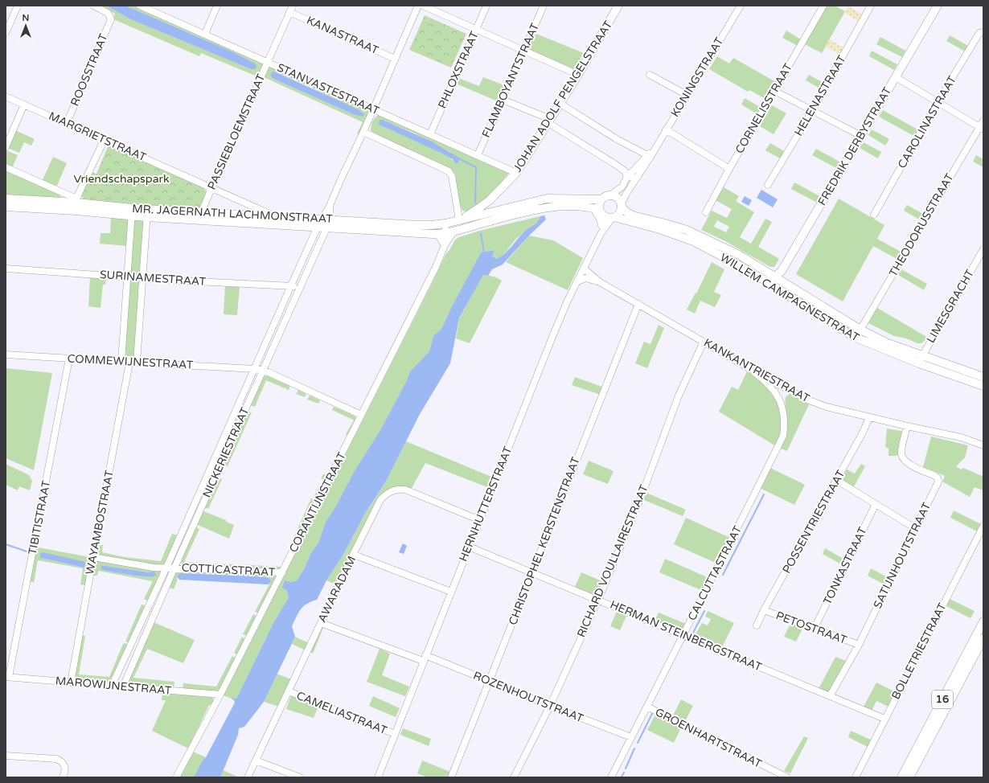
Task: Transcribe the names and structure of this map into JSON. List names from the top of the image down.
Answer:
{
  "streets": {
    "main road": [
      "JOHAN ADOLF PENGELSTRAAT",
      "FREDRIK DERBYSTRAAT",
      "MR. JAGERNATH LACHMONSTRAAT",
      "WILLEM CAMPAGNESTRAAT",
      "16"
    ],
    "street": [
      "KANASTRAAT",
      "ROOSSTRAAT",
      "PHLOXSTRAAT",
      "KONINGSTRAAT",
      "FLAMBOYANTSTRAAT",
      "STANVASTESTRAAT",
      "HELENASTRAAT",
      "CORNELISSTRAAT",
      "CAROLINASTRAAT",
      "PASSIEBLOEMSTRAAT",
      "MARGRIETSTRAAT",
      "THEODORUSSTRAAT",
      "SURINAMESTRAAT",
      "LIMESGRACHT",
      "COMMEWIJNESTRAAT",
      "KANKANTRIESTRAAT",
      "NICKERIESTRAAT",
      "CORANTIJNSTRAAT",
      "HERNHUTTERSTRAAT",
      "TIBITISTRAAT",
      "POSSENTRIESTRAAT",
      "WAYAMBOSTRAAT",
      "CHRISTOPHEL KERSTENSTRAAT",
      "SATIJNHOUTSTRAAT",
      "RICHARD VOULLAIRESTRAAT",
      "TONKASTRAAT",
      "COTTICASTRAAT",
      "CALCUTTASTRAAT",
      "AWARADAM",
      "PETOSTRAAT",
      "HERMAN STEINBERGSTRAAT",
      "BOLLETRIESTRAAT",
      "MAROWIJNESTRAAT",
      "ROZENHOUTSTRAAT",
      "CAMELIASTRAAT",
      "GROENHARTSTRAAT"
    ]
  },
  "crossings": [
    ["KANASTRAAT", "PASSIEBLOEMSTRAAT"],
    ["ROOSSTRAAT", "MARGRIETSTRAAT"],
    ["PHLOXSTRAAT", "STANVASTESTRAAT"],
    ["KONINGSTRAAT", "WILLEM CAMPAGNESTRAAT"],
    ["KONINGSTRAAT", "HERNHUTTERSTRAAT"],
    ["FLAMBOYANTSTRAAT", "STANVASTESTRAAT"],
    ["STANVASTESTRAAT", "JOHAN ADOLF PENGELSTRAAT"],
    ["STANVASTESTRAAT", "PASSIEBLOEMSTRAAT"],
    ["JOHAN ADOLF PENGELSTRAAT", "MR. JAGERNATH LACHMONSTRAAT"],
    ["PASSIEBLOEMSTRAAT", "MARGRIETSTRAAT"],
    ["PASSIEBLOEMSTRAAT", "MR. JAGERNATH LACHMONSTRAAT"],
    ["MARGRIETSTRAAT", "MR. JAGERNATH LACHMONSTRAAT"],
    ["FREDRIK DERBYSTRAAT", "WILLEM CAMPAGNESTRAAT"],
    ["MR. JAGERNATH LACHMONSTRAAT", "NICKERIESTRAAT"],
    ["MR. JAGERNATH LACHMONSTRAAT", "CORANTIJNSTRAAT"],
    ["THEODORUSSTRAAT", "WILLEM CAMPAGNESTRAAT"],
    ["SURINAMESTRAAT", "NICKERIESTRAAT"],
    ["WILLEM CAMPAGNESTRAAT", "LIMESGRACHT"],
    ["WILLEM CAMPAGNESTRAAT", "HERNHUTTERSTRAAT"],
    ["COMMEWIJNESTRAAT", "NICKERIESTRAAT"],
    ["COMMEWIJNESTRAAT", "CORANTIJNSTRAAT"],
    ["COMMEWIJNESTRAAT", "TIBITISTRAAT"],
    ["COMMEWIJNESTRAAT", "WAYAMBOSTRAAT"],
    ["KANKANTRIESTRAAT", "HERNHUTTERSTRAAT"],
    ["KANKANTRIESTRAAT", "POSSENTRIESTRAAT"],
    ["KANKANTRIESTRAAT", "CHRISTOPHEL KERSTENSTRAAT"],
    ["KANKANTRIESTRAAT", "SATIJNHOUTSTRAAT"],
    ["KANKANTRIESTRAAT", "RICHARD VOULLAIRESTRAAT"],
    ["KANKANTRIESTRAAT", "CALCUTTASTRAAT"],
    ["NICKERIESTRAAT", "COTTICASTRAAT"],
    ["NICKERIESTRAAT", "MAROWIJNESTRAAT"],
    ["CORANTIJNSTRAAT", "COTTICASTRAAT"],
    ["CORANTIJNSTRAAT", "MAROWIJNESTRAAT"],
    ["HERNHUTTERSTRAAT", "AWARADAM"],
    ["HERNHUTTERSTRAAT", "HERMAN STEINBERGSTRAAT"],
    ["HERNHUTTERSTRAAT", "ROZENHOUTSTRAAT"],
    ["HERNHUTTERSTRAAT", "CAMELIASTRAAT"],
    ["TIBITISTRAAT", "MAROWIJNESTRAAT"],
    ["POSSENTRIESTRAAT", "PETOSTRAAT"],
    ["WAYAMBOSTRAAT", "COTTICASTRAAT"],
    ["WAYAMBOSTRAAT", "MAROWIJNESTRAAT"],
    ["CHRISTOPHEL KERSTENSTRAAT", "HERMAN STEINBERGSTRAAT"],
    ["CHRISTOPHEL KERSTENSTRAAT", "ROZENHOUTSTRAAT"],
    ["SATIJNHOUTSTRAAT", "PETOSTRAAT"],
    ["SATIJNHOUTSTRAAT", "HERMAN STEINBERGSTRAAT"],
    ["RICHARD VOULLAIRESTRAAT", "HERMAN STEINBERGSTRAAT"],
    ["RICHARD VOULLAIRESTRAAT", "ROZENHOUTSTRAAT"],
    ["TONKASTRAAT", "PETOSTRAAT"],
    ["CALCUTTASTRAAT", "HERMAN STEINBERGSTRAAT"],
    ["CALCUTTASTRAAT", "ROZENHOUTSTRAAT"],
    ["CALCUTTASTRAAT", "GROENHARTSTRAAT"],
    ["AWARADAM", "ROZENHOUTSTRAAT"],
    ["AWARADAM", "CAMELIASTRAAT"],
    ["HERMAN STEINBERGSTRAAT", "BOLLETRIESTRAAT"]
  ],
  "parks": ["Vriendschapspark"],
  "north": "top"
}
